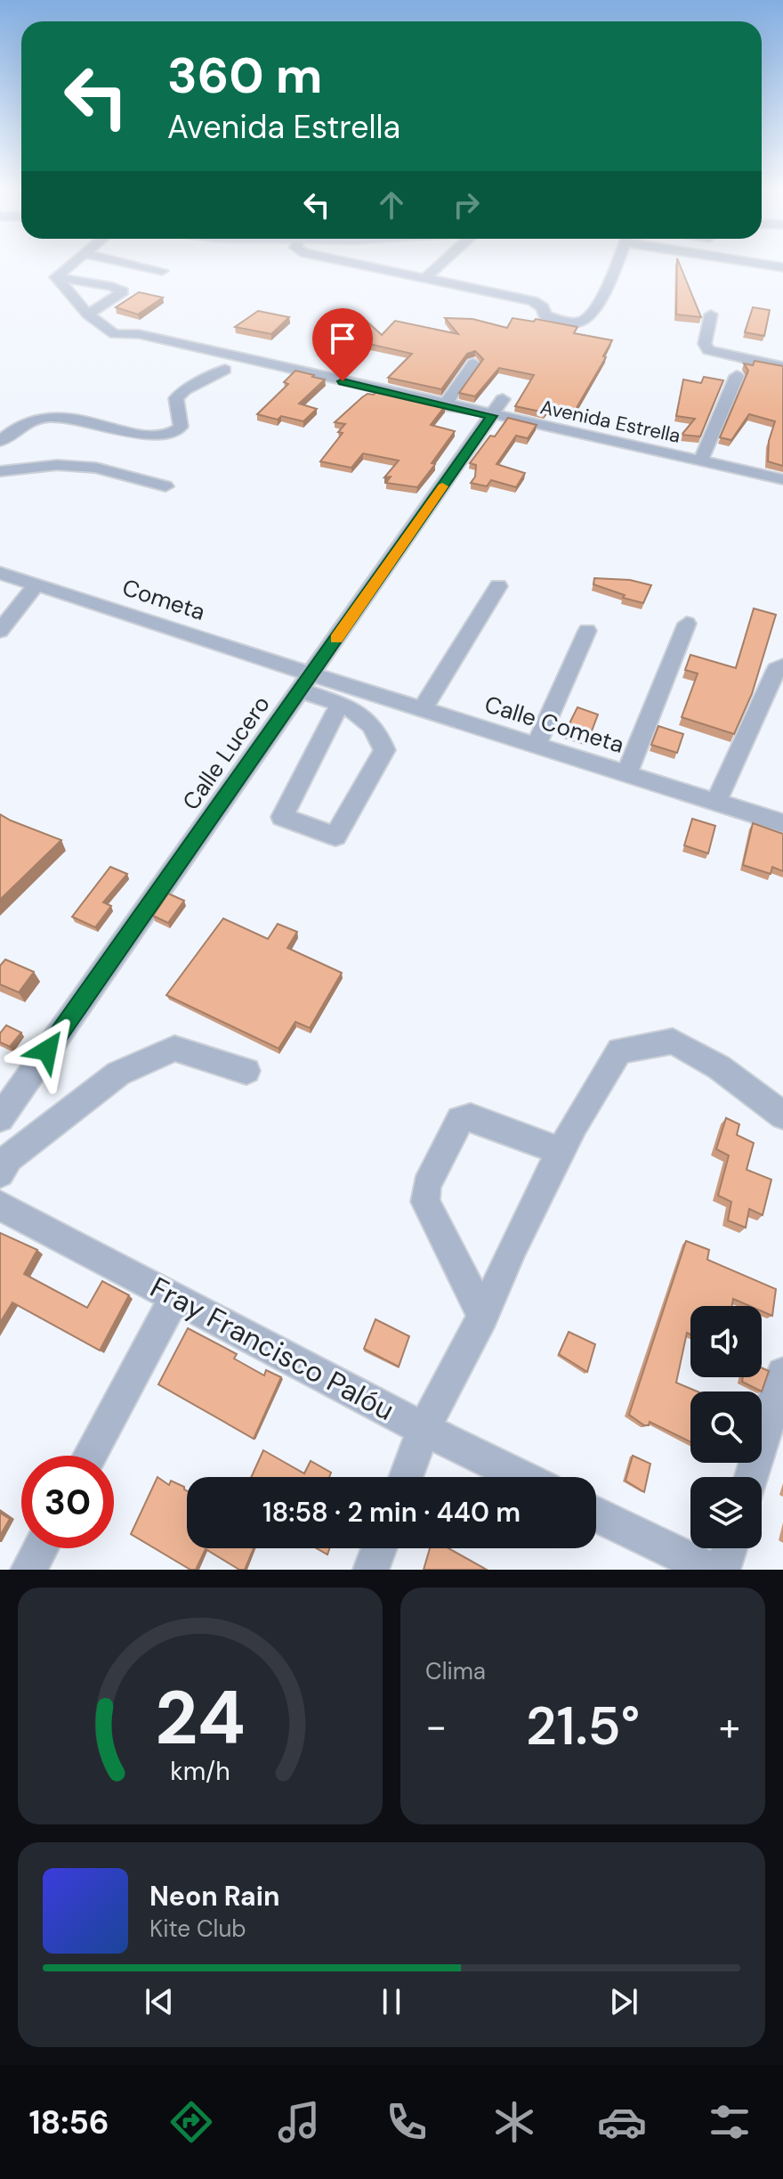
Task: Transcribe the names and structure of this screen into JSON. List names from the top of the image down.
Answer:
{
  "streets": {
    "street": [
      "Avenida Estrella",
      "Cometa",
      "Calle Cometa",
      "Calle Lucero",
      "Fray Francisco Palóu"
    ]
  },
  "crossings": [
    ["Avenida Estrella", "Calle Lucero"],
    ["Cometa", "Calle Cometa"],
    ["Cometa", "Calle Lucero"],
    ["Calle Cometa", "Calle Lucero"]
  ],
  "page": {
    "turn": ["360 m", "Avenida Estrella"],
    "limit": "30",
    "trip": "18:58 · 2 min · 440 m",
    "tile": "Clima",
    "heat": ["−", "21.5°", "+"],
    "song": ["Neon Rain", "Kite Club"],
    "tabs": "18:56",
    "gauge": ["24", "km/h"]
  }
}
